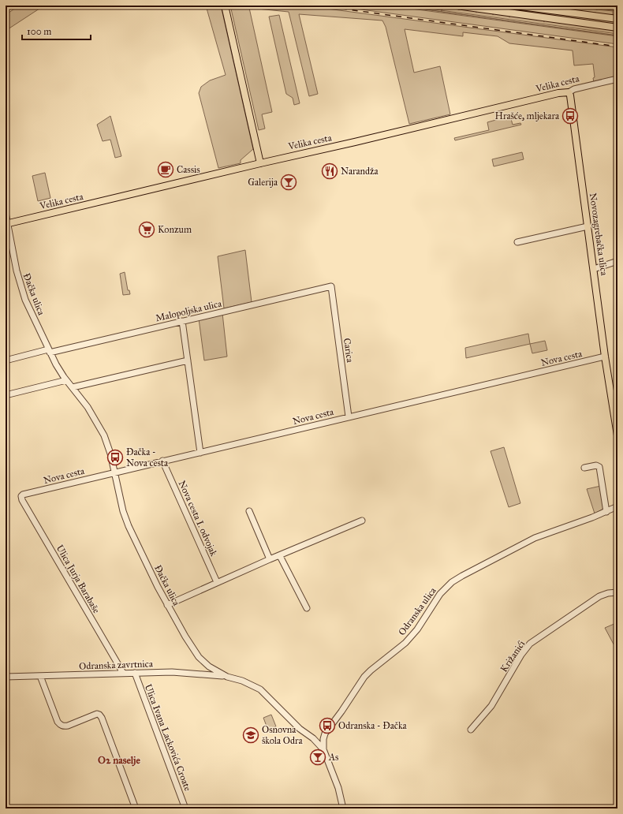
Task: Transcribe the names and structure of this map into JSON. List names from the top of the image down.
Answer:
{
  "streets": {
    "main road": ["Velika cesta", "Novozagrebačka ulica"],
    "street": [
      "Đačka ulica",
      "Malopoljska ulica",
      "Carica",
      "Nova cesta",
      "Nova cesta I. odvojak",
      "Ulica Jurja Barabaše",
      "Odranska ulica",
      "Križanići",
      "Odranska zavrtnica",
      "Ulica Ivana Lackovića Croate"
    ]
  },
  "crossings": [
    ["Velika cesta", "Novozagrebačka ulica"],
    ["Velika cesta", "Đačka ulica"],
    ["Novozagrebačka ulica", "Nova cesta"],
    ["Đačka ulica", "Malopoljska ulica"],
    ["Đačka ulica", "Nova cesta"],
    ["Đačka ulica", "Odranska zavrtnica"],
    ["Malopoljska ulica", "Carica"],
    ["Carica", "Nova cesta"],
    ["Nova cesta", "Nova cesta I. odvojak"],
    ["Nova cesta", "Ulica Jurja Barabaše"],
    ["Ulica Jurja Barabaše", "Odranska zavrtnica"],
    ["Odranska zavrtnica", "Ulica Ivana Lackovića Croate"]
  ],
  "districts": ["O2 naselje"],
  "places": {
    "bus stop": ["Hrašće, mljekara", "Đačka - Nova cesta", "Odranska - Đačka"],
    "cafe": ["Cassis"],
    "restaurant": ["Narandža"],
    "bar": ["Galerija", "As"],
    "supermarket": ["Konzum"],
    "school or university": ["Osnovna škola Odra"]
  },
  "scale_bar": "100 m"
}
